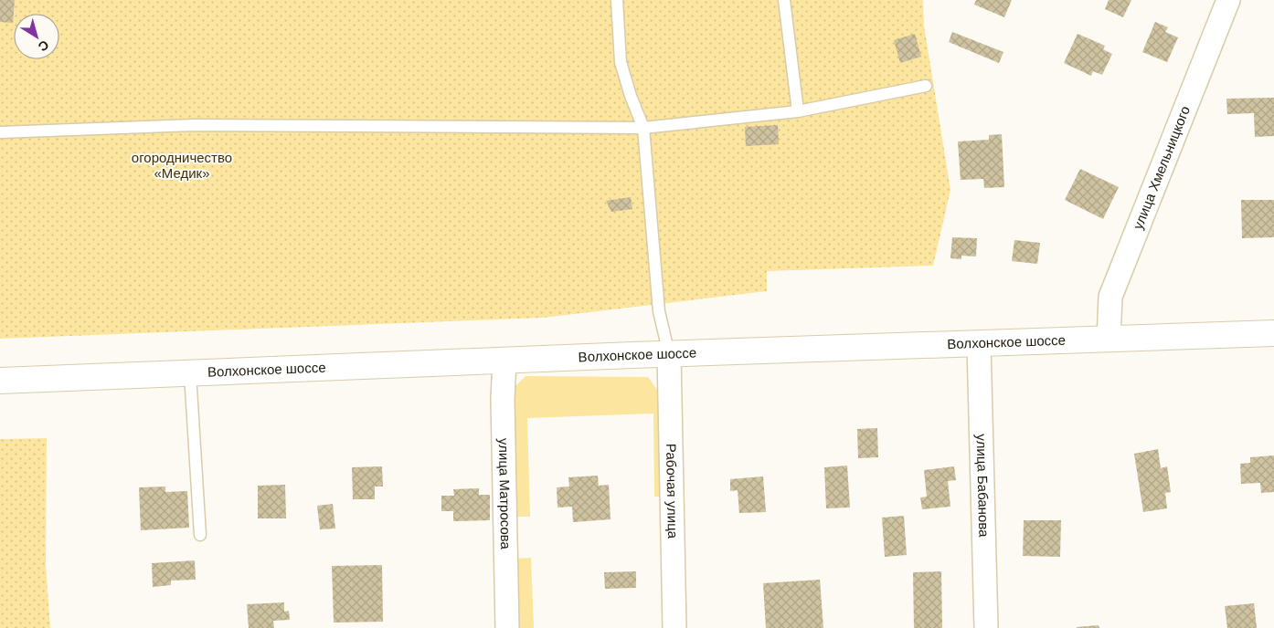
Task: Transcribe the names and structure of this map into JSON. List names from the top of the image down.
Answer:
{
  "streets": {
    "main road": ["Волхонское шоссе"],
    "street": [
      "улица Хмельницкого",
      "улица Бабанова",
      "Рабочая улица",
      "улица Матросова"
    ]
  },
  "crossings": [
    ["улица Хмельницкого", "Волхонское шоссе"],
    ["Волхонское шоссе", "улица Бабанова"],
    ["Волхонское шоссе", "Рабочая улица"],
    ["Волхонское шоссе", "улица Матросова"]
  ],
  "parks": ["огородничество «Медик»"],
  "north": "bottom right"
}
